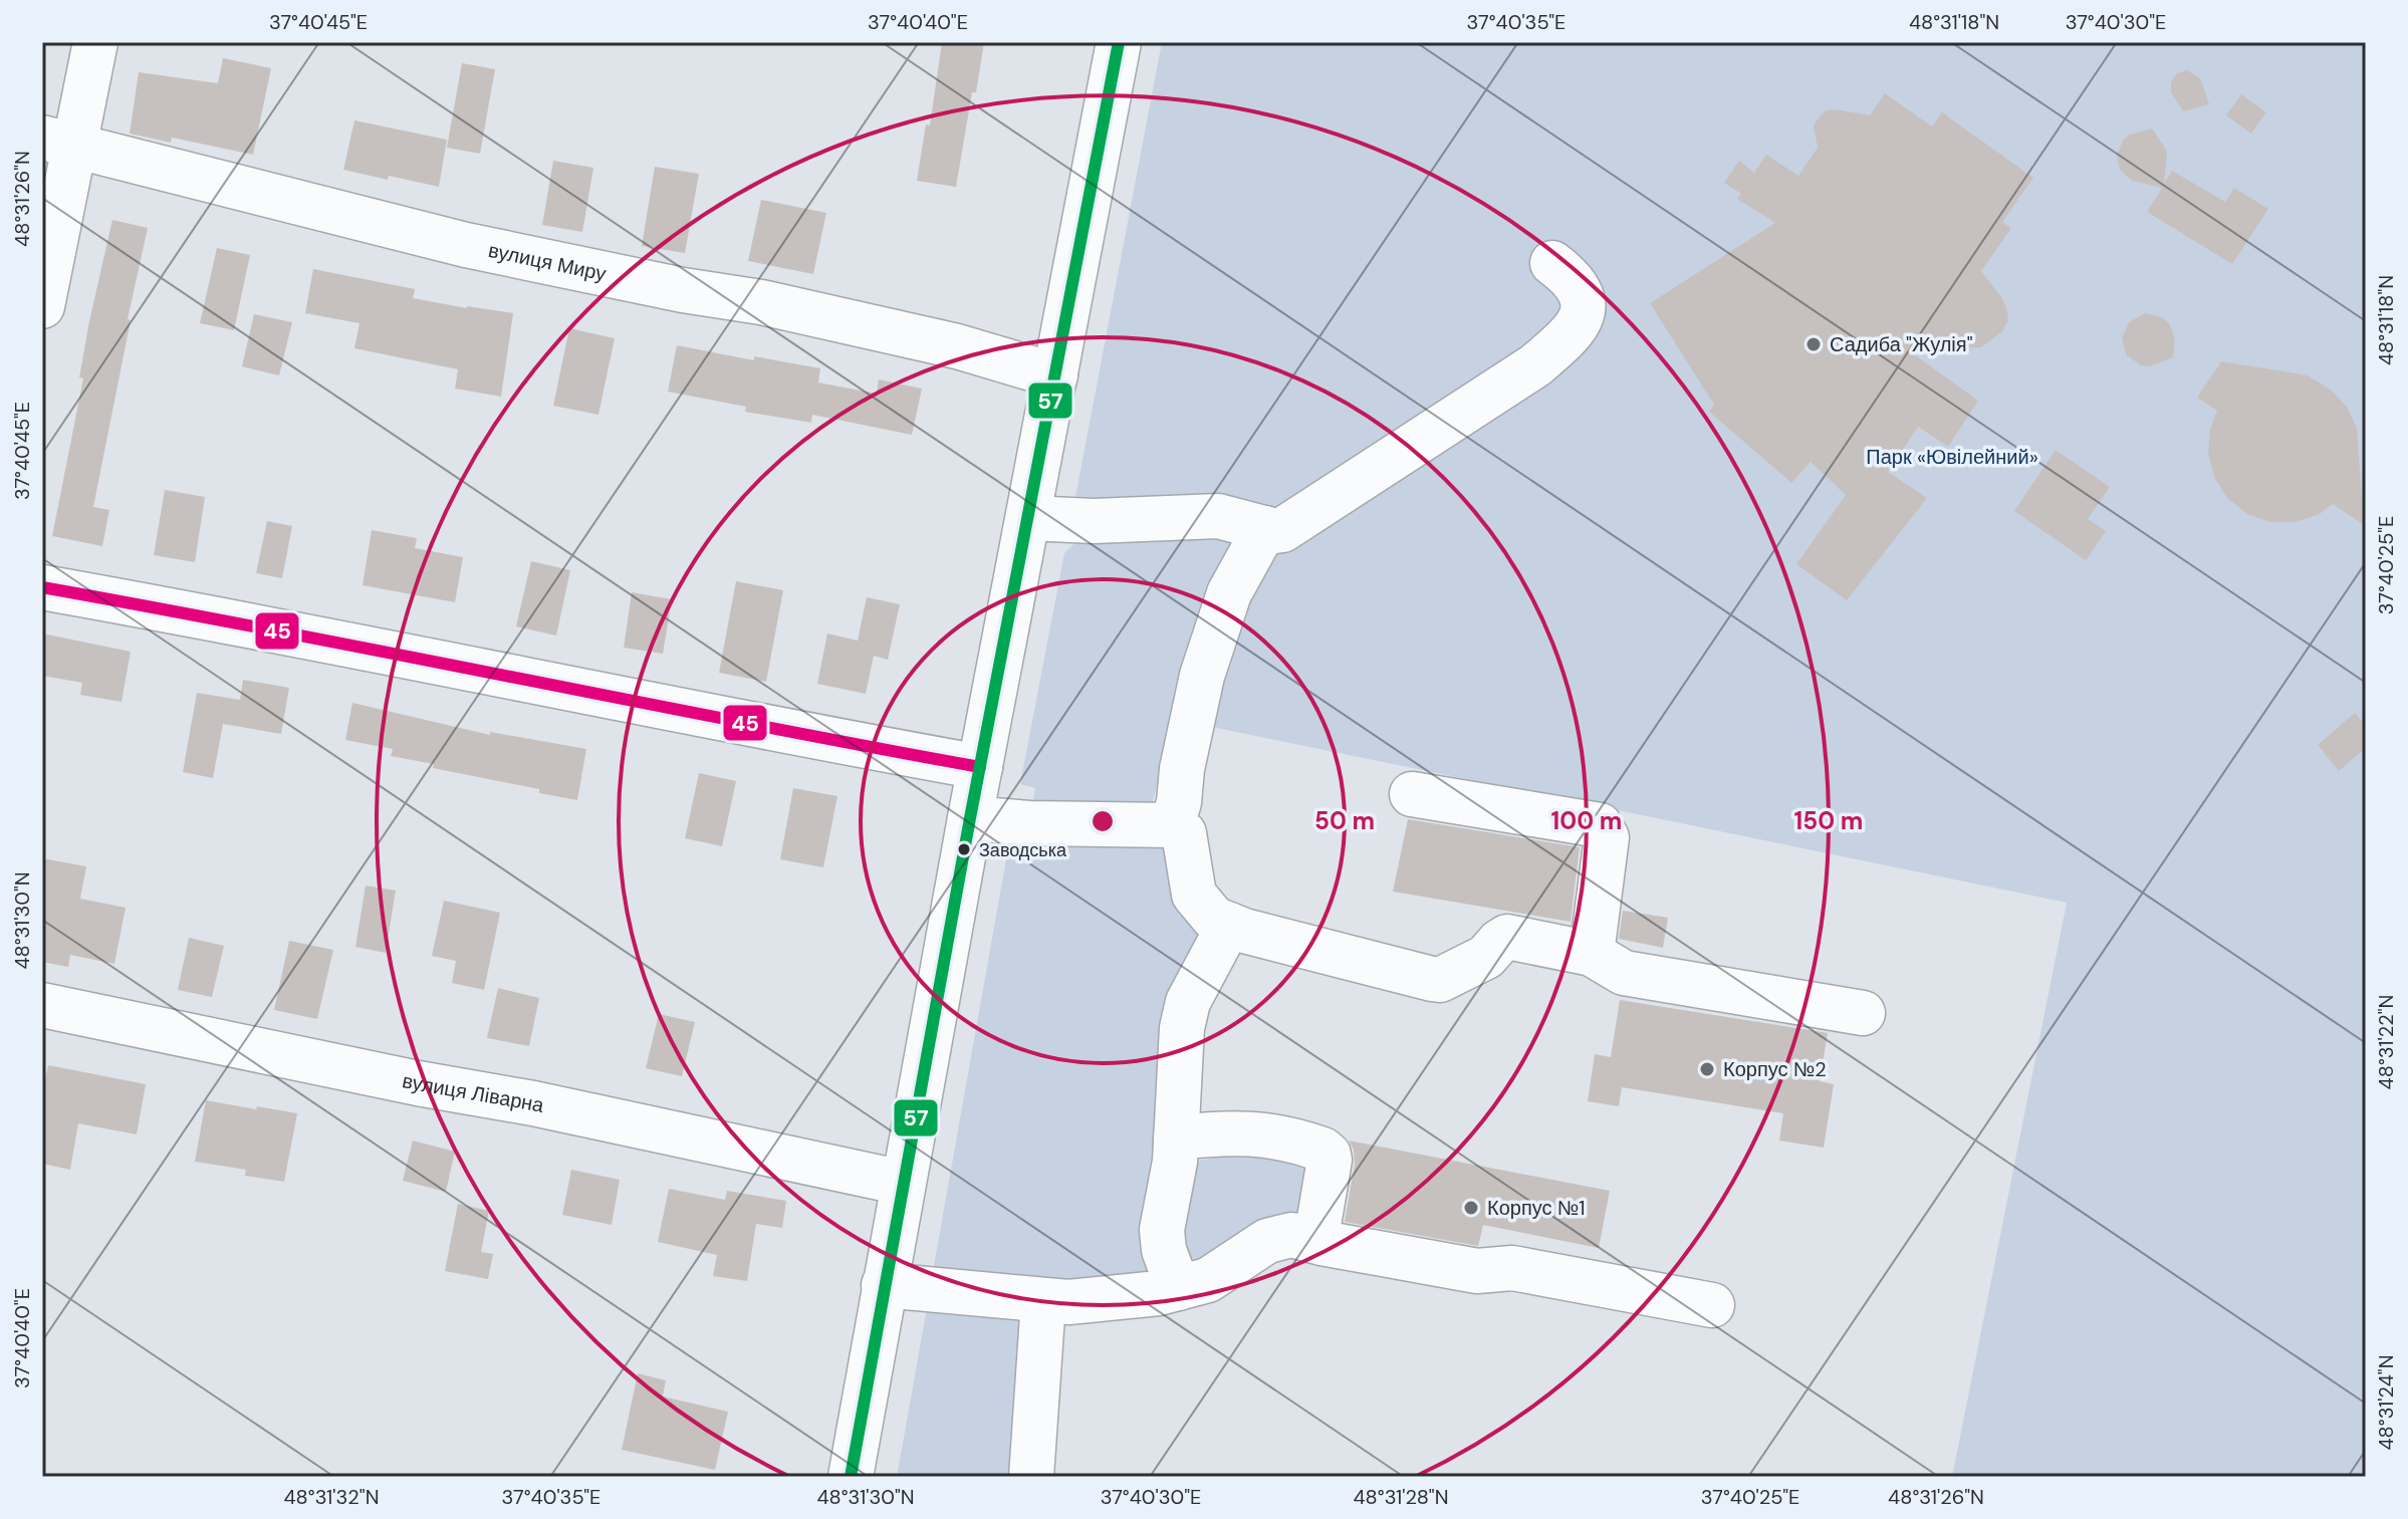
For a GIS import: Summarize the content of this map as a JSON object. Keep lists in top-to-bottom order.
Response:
{
  "streets": {
    "street": ["вулиця Миру", "вулиця Ліварна"]
  },
  "parks": ["Парк «Ювілейний»"],
  "places": [
    "Садиба \"Жулія\"",
    "Заводська",
    "Корпус №2",
    "Корпус №1"
  ],
  "lines": ["transit line 57", "transit line 45"],
  "coordinates": [
    "37°40'45\"E",
    "37°40'40\"E",
    "37°40'35\"E",
    "48°31'18\"N",
    "37°40'30\"E",
    "48°31'26\"N",
    "37°40'25\"E",
    "48°31'30\"N",
    "48°31'22\"N",
    "48°31'24\"N",
    "48°31'32\"N",
    "48°31'28\"N"
  ],
  "rings": ["50 m", "100 m", "150 m"]
}
